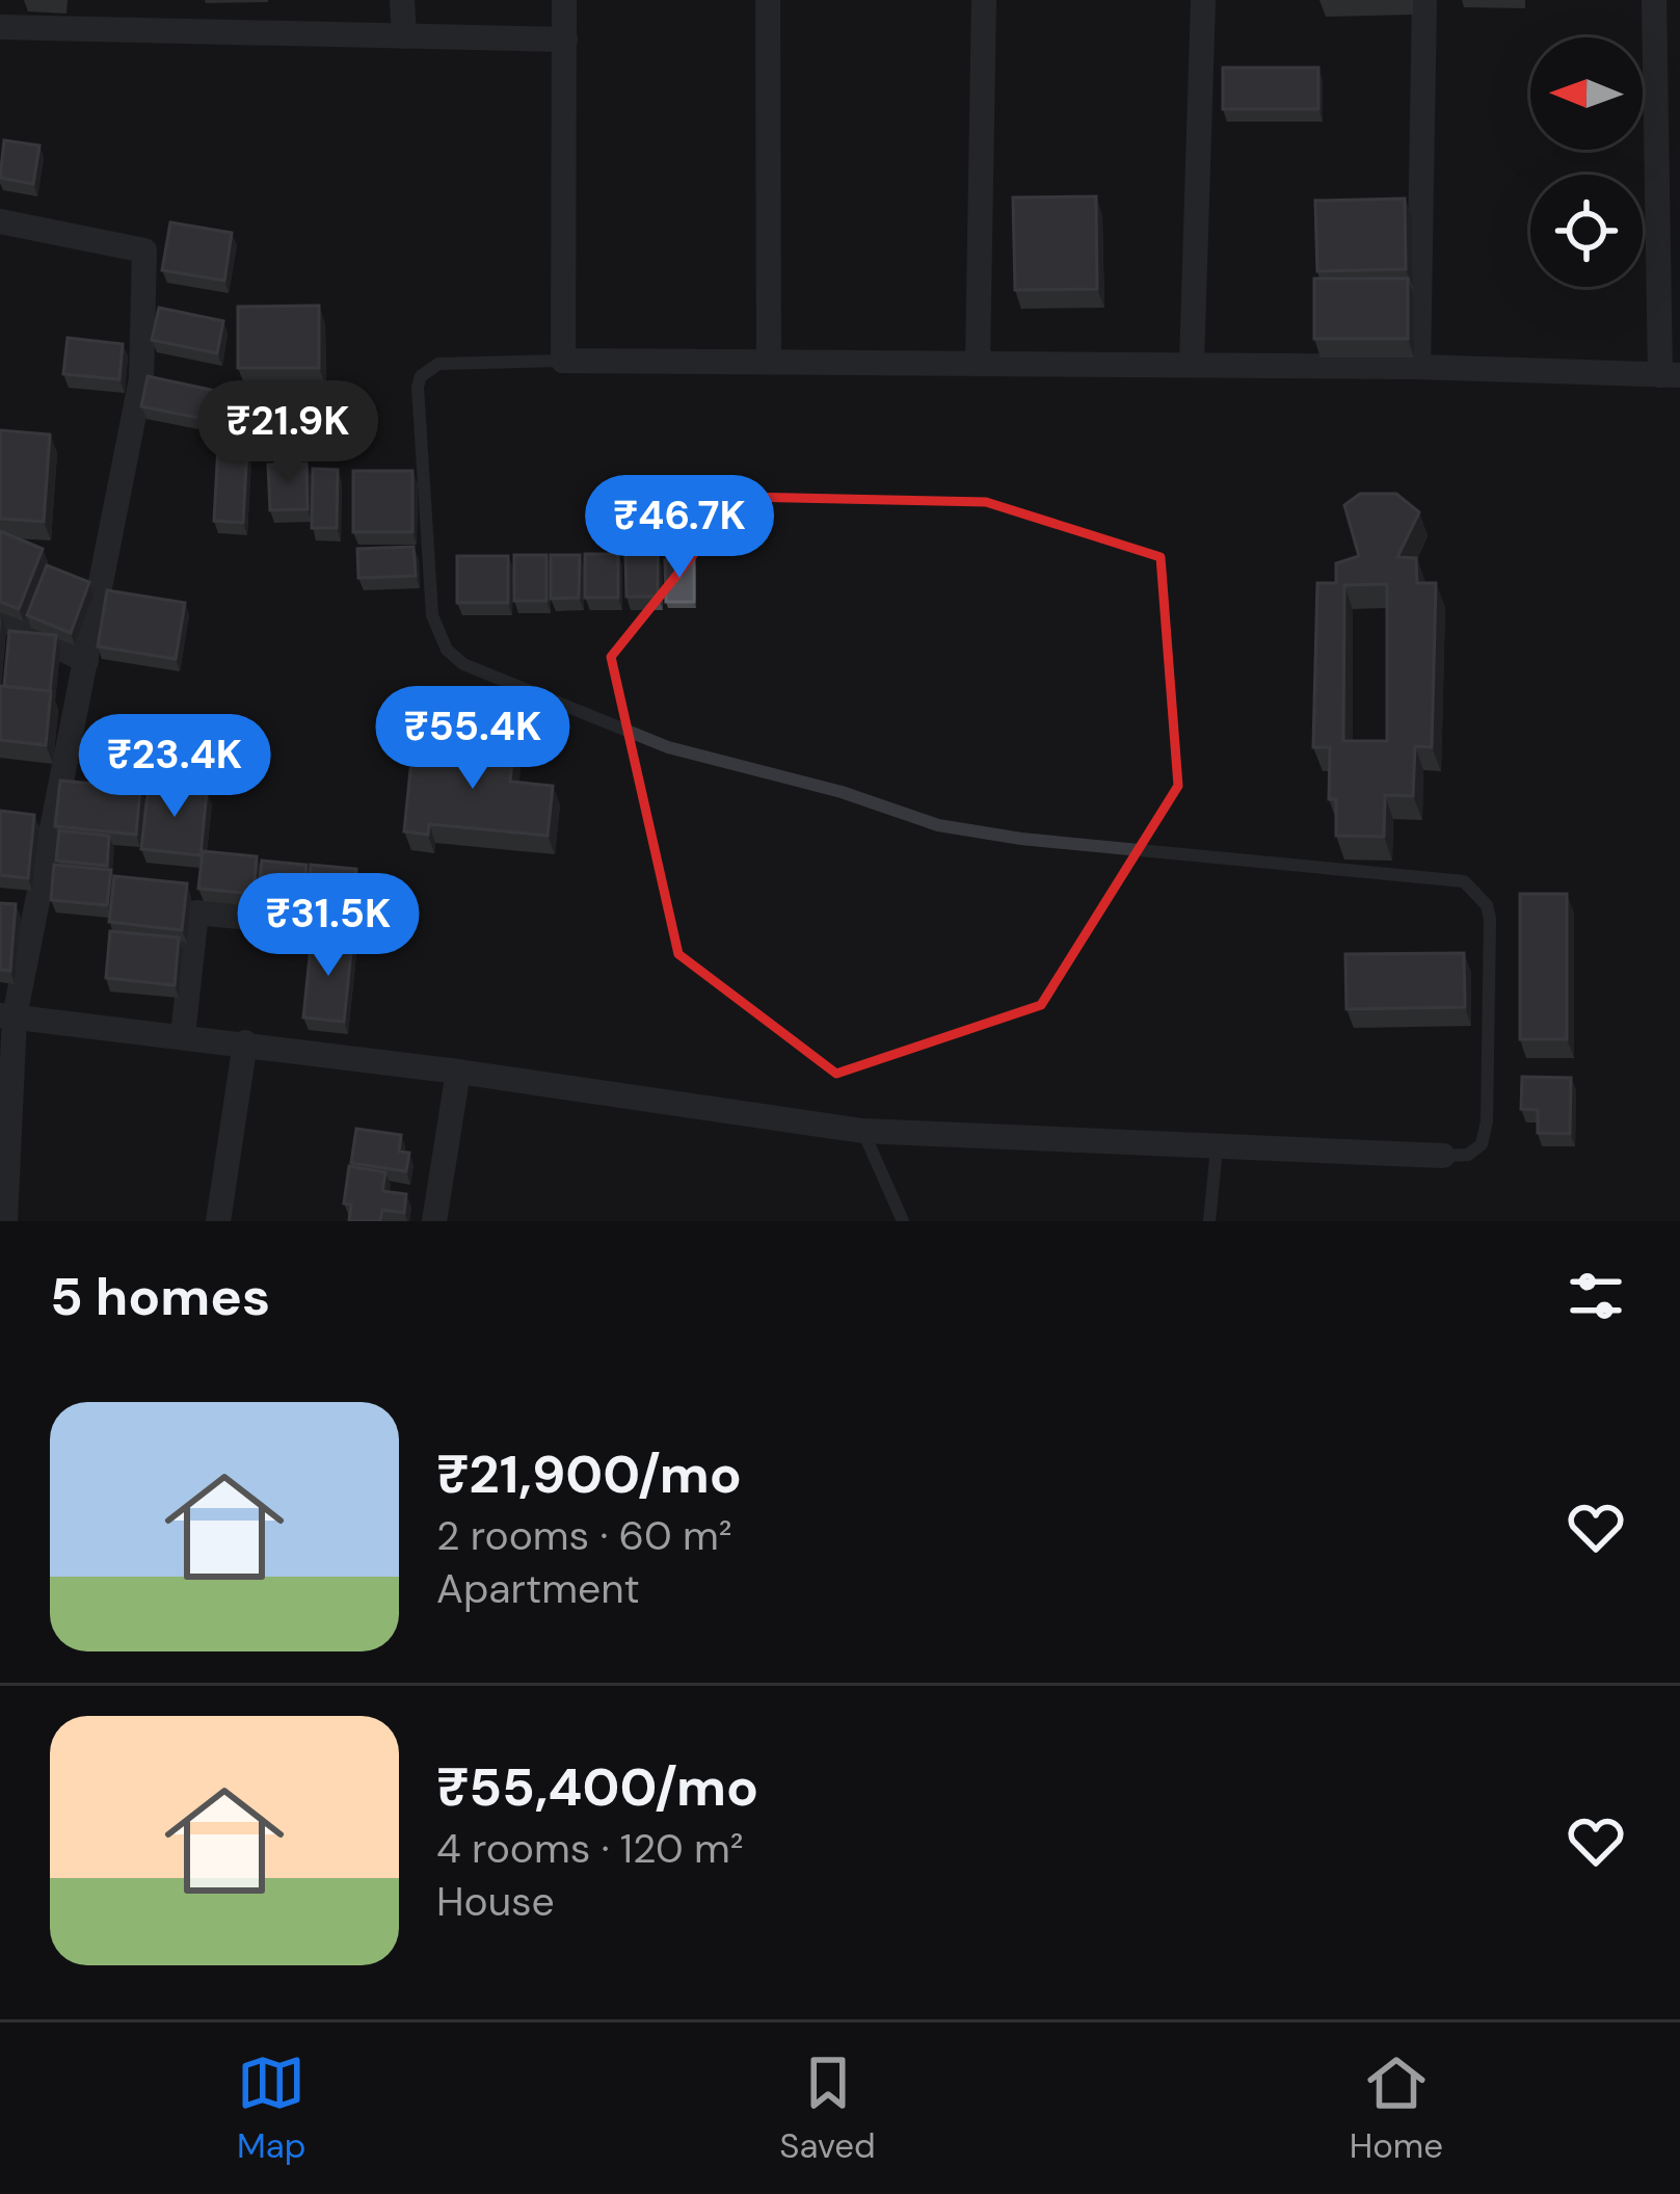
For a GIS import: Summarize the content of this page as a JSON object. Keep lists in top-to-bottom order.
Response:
{
  "north": "left",
  "page": {
    "price": [
      "₹21.9K",
      "₹46.7K",
      "₹55.4K",
      "₹23.4K",
      "₹31.5K"
    ],
    "heading": "5 homes",
    "list": [
      {
        "name": "₹21,900/mo",
        "note": "2 rooms · 60 m² · Apartment"
      },
      {
        "name": "₹55,400/mo",
        "note": "4 rooms · 120 m² · House"
      }
    ],
    "tabs": ["Map", "Saved", "Home"]
  }
}
